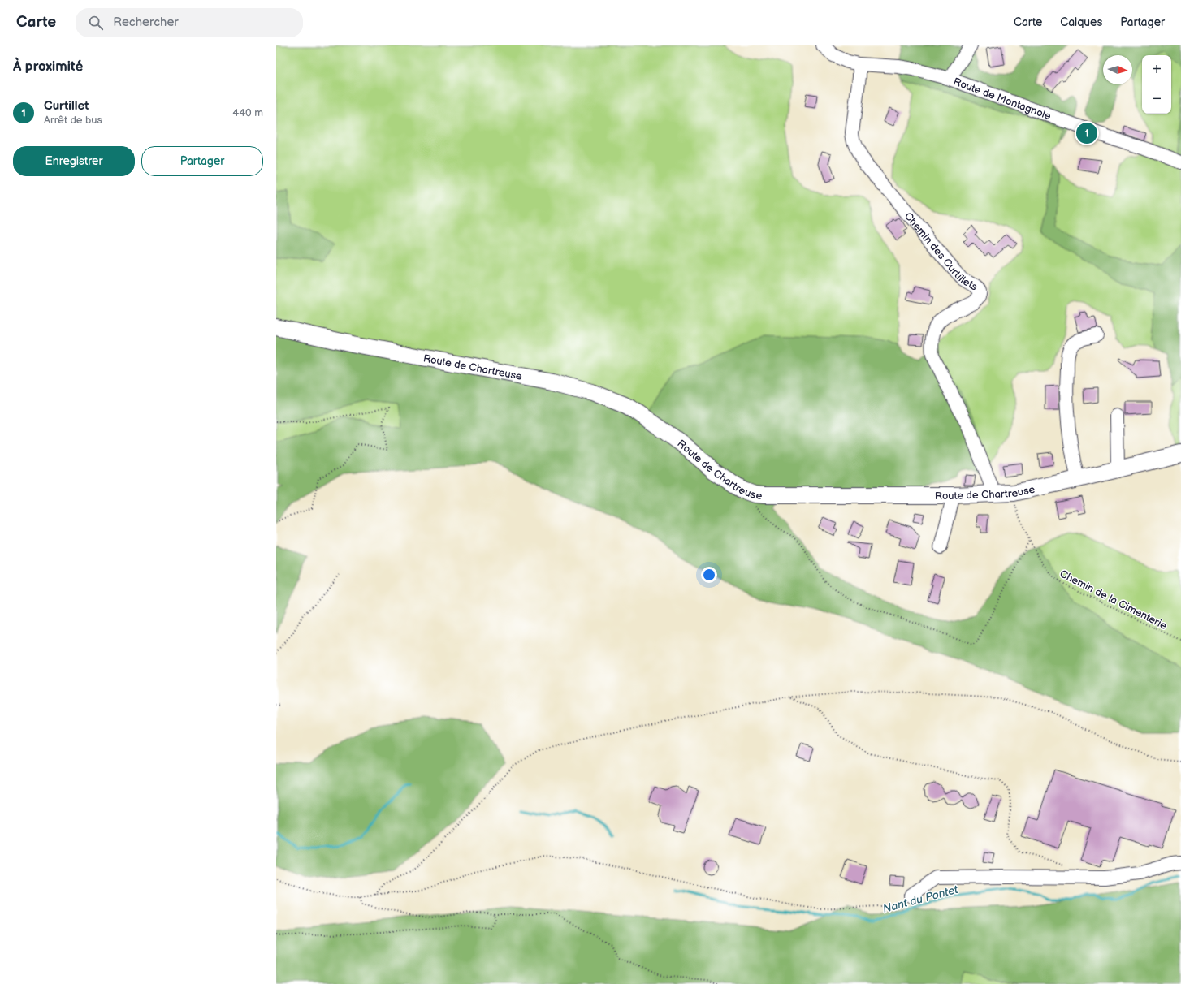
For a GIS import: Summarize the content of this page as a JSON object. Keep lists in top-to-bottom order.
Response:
{
  "streets": {
    "main road": ["Route de Chartreuse"],
    "street": ["Route de Montagnole", "Chemin des Curtillets"],
    "path": ["Chemin de la Cimenterie"]
  },
  "crossings": [
    ["Route de Montagnole", "Chemin des Curtillets"],
    ["Chemin des Curtillets", "Route de Chartreuse"],
    ["Route de Chartreuse", "Chemin de la Cimenterie"]
  ],
  "water": ["Nant du Pontet"],
  "north": "right",
  "page": {
    "header": "Carte",
    "search": "Rechercher",
    "nav": ["Carte", "Calques", "Partager"],
    "heading": "À proximité",
    "map_buttons": ["+", "−"],
    "list": [
      {
        "mark": "1",
        "name": "Curtillet",
        "note": "Arrêt de bus",
        "value": "440 m"
      }
    ],
    "pins": "1",
    "buttons": ["Enregistrer", "Partager"]
  }
}
